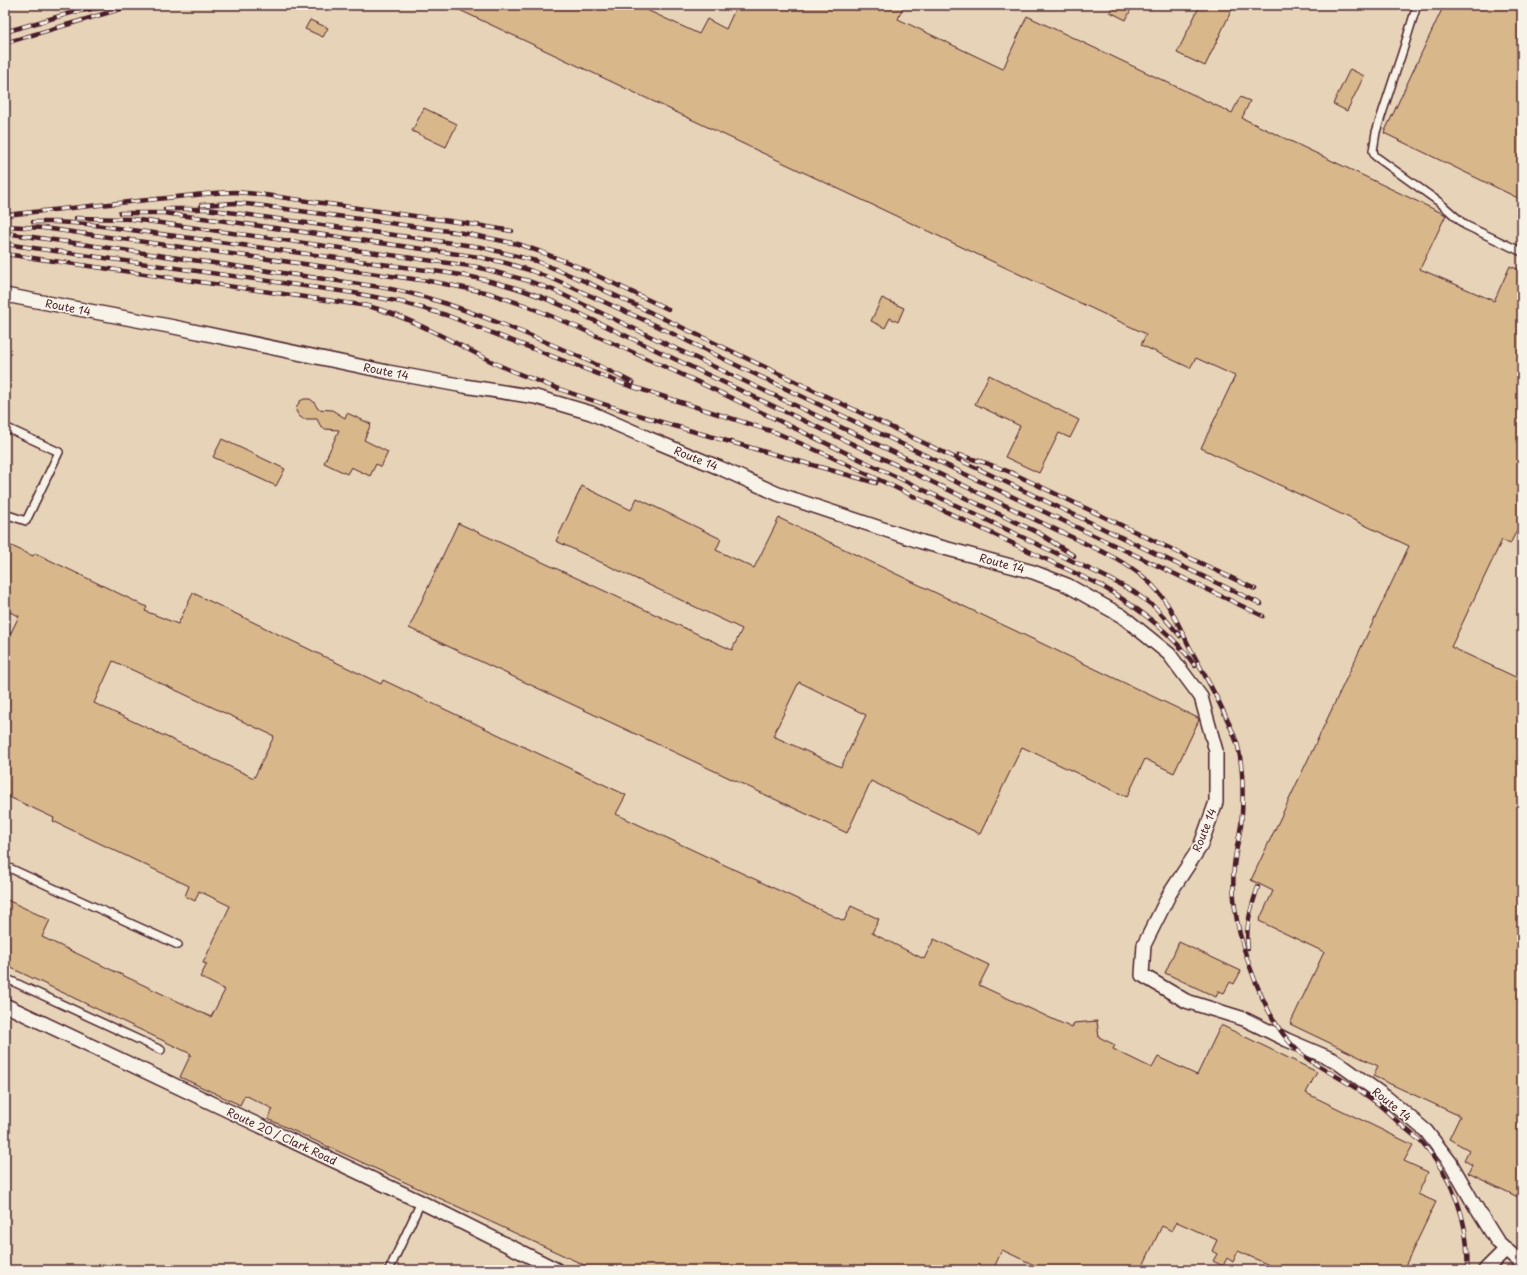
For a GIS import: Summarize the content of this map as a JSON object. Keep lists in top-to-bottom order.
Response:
{
  "streets": {
    "street": ["Route 14", "Route 20 / Clark Road"]
  }
}
